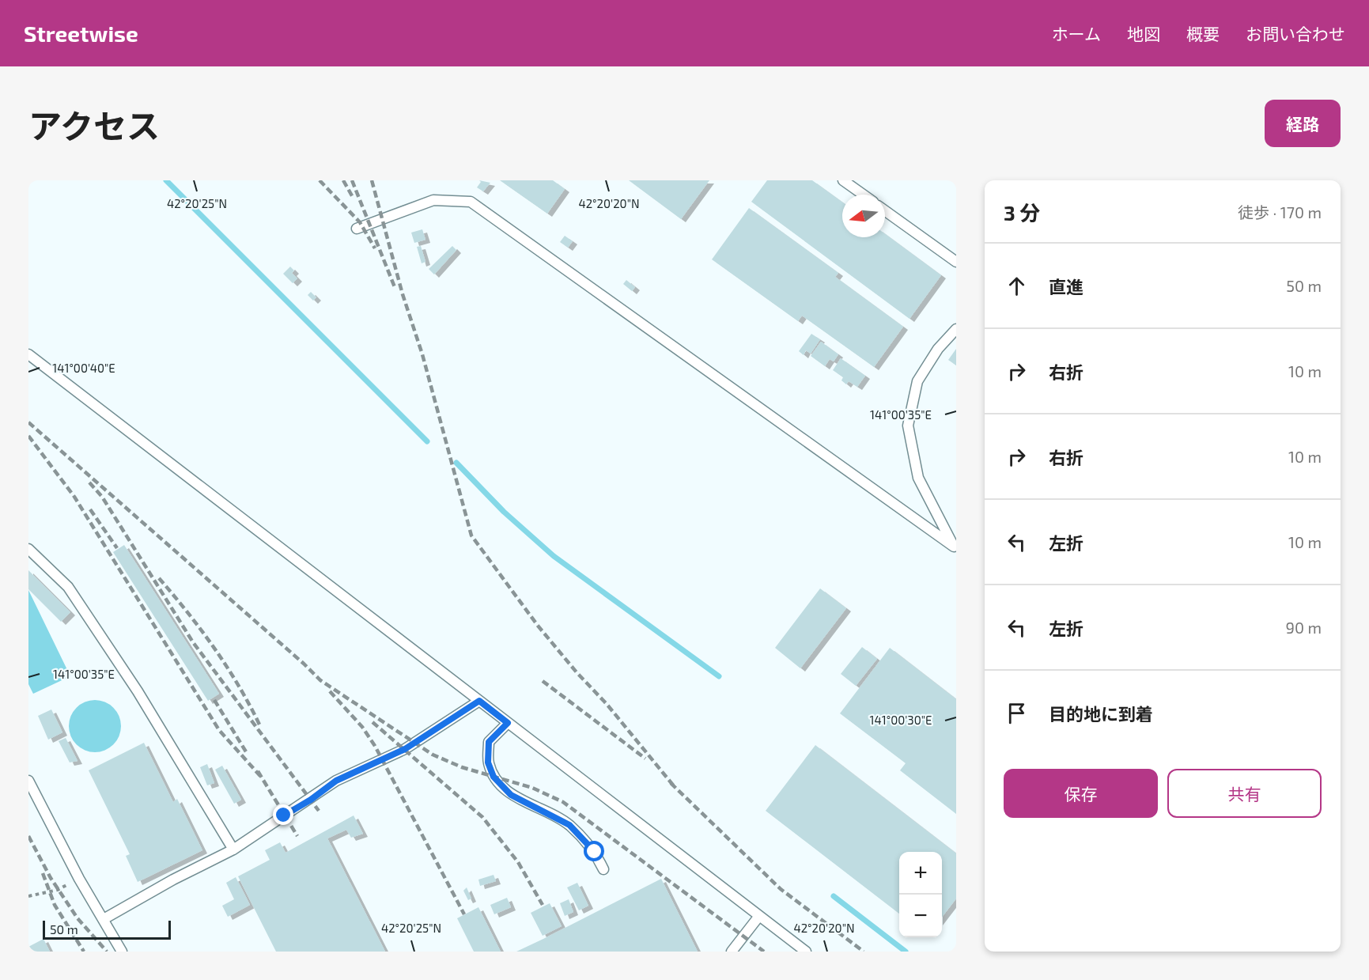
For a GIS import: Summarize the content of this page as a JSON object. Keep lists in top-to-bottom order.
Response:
{
  "scale_bar": "50 m",
  "north": "left",
  "page": {
    "header": "Streetwise",
    "nav": [
      "ホーム",
      "地図",
      "概要",
      "お問い合わせ"
    ],
    "title": "アクセス",
    "buttons": [
      "経路",
      ["保存", "共有"]
    ],
    "heading": ["3 分", "徒歩 · 170 m"],
    "list": [
      ["直進", "50 m"],
      ["右折", "10 m"],
      ["右折", "10 m"],
      ["左折", "10 m"],
      ["左折", "90 m"],
      "目的地に到着"
    ],
    "map_buttons": ["+", "−"],
    "scale": "50 m"
  },
  "coordinates": [
    "42°20'25\"N",
    "42°20'20\"N",
    "141°00'40\"E",
    "141°00'35\"E",
    "141°00'30\"E"
  ]
}
